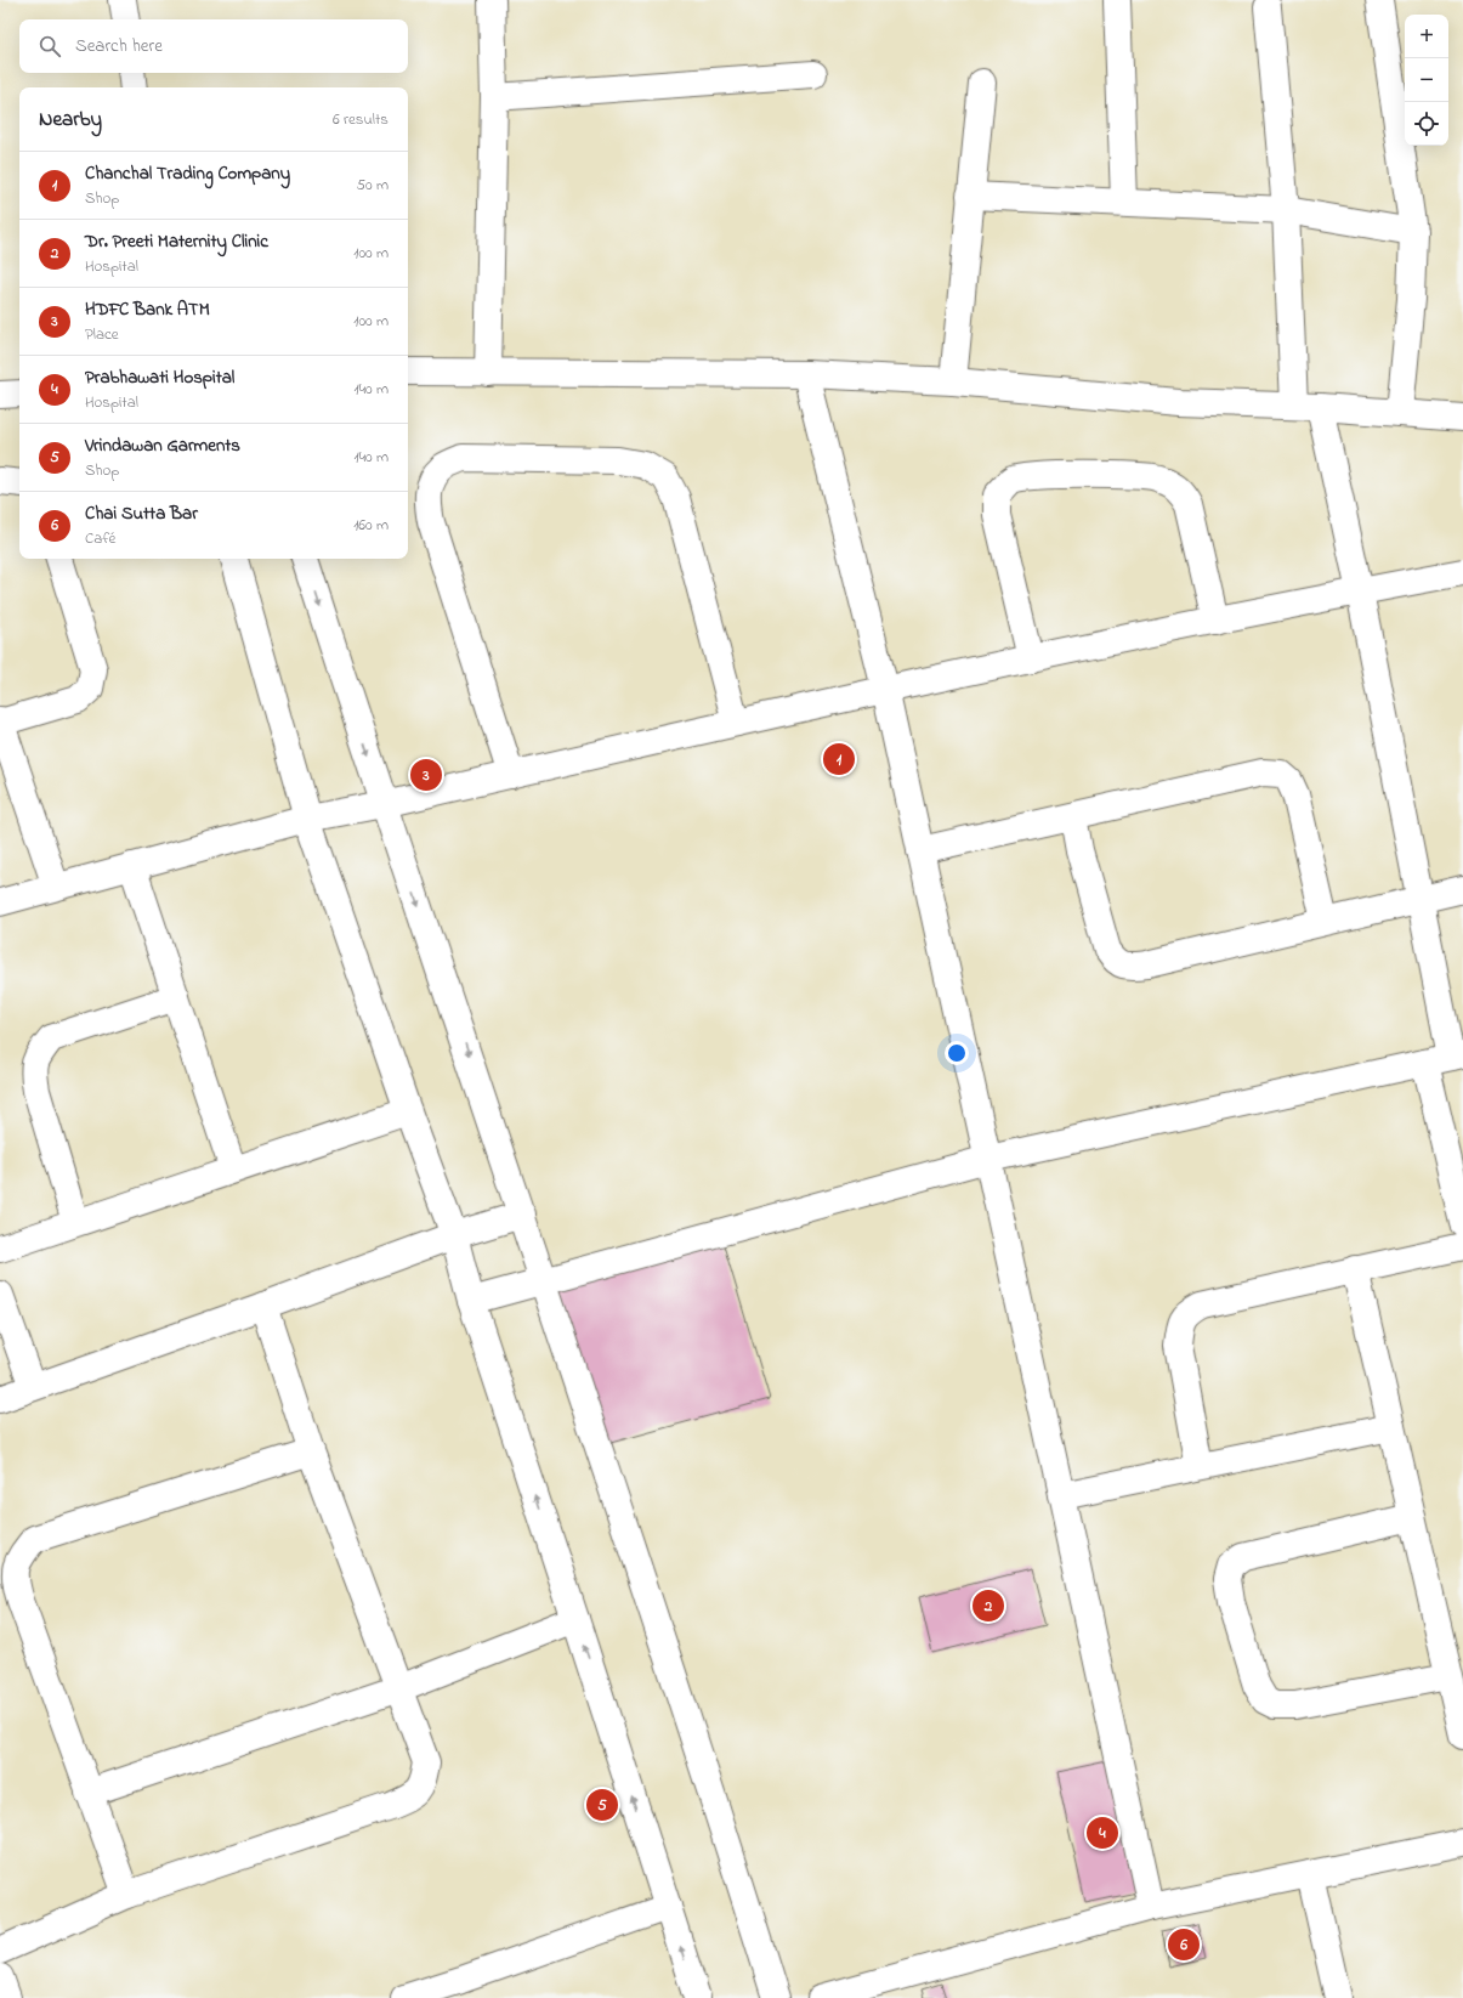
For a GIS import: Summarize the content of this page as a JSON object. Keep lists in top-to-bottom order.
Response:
{
  "page": {
    "map_buttons": ["+", "−"],
    "search": "Search here",
    "heading": ["Nearby", "6 results"],
    "list": [
      {
        "mark": "1",
        "name": "Chanchal Trading Company",
        "note": "Shop",
        "value": "50 m"
      },
      {
        "mark": "2",
        "name": "Dr. Preeti Maternity Clinic",
        "note": "Hospital",
        "value": "100 m"
      },
      {
        "mark": "3",
        "name": "HDFC Bank ATM",
        "note": "Place",
        "value": "100 m"
      },
      {
        "mark": "4",
        "name": "Prabhawati Hospital",
        "note": "Hospital",
        "value": "140 m"
      },
      {
        "mark": "5",
        "name": "Vrindawan Garments",
        "note": "Shop",
        "value": "140 m"
      },
      {
        "mark": "6",
        "name": "Chai Sutta Bar",
        "note": "Café",
        "value": "160 m"
      }
    ],
    "pins": [
      "1",
      "3",
      "2",
      "5",
      "4",
      "6"
    ]
  }
}
